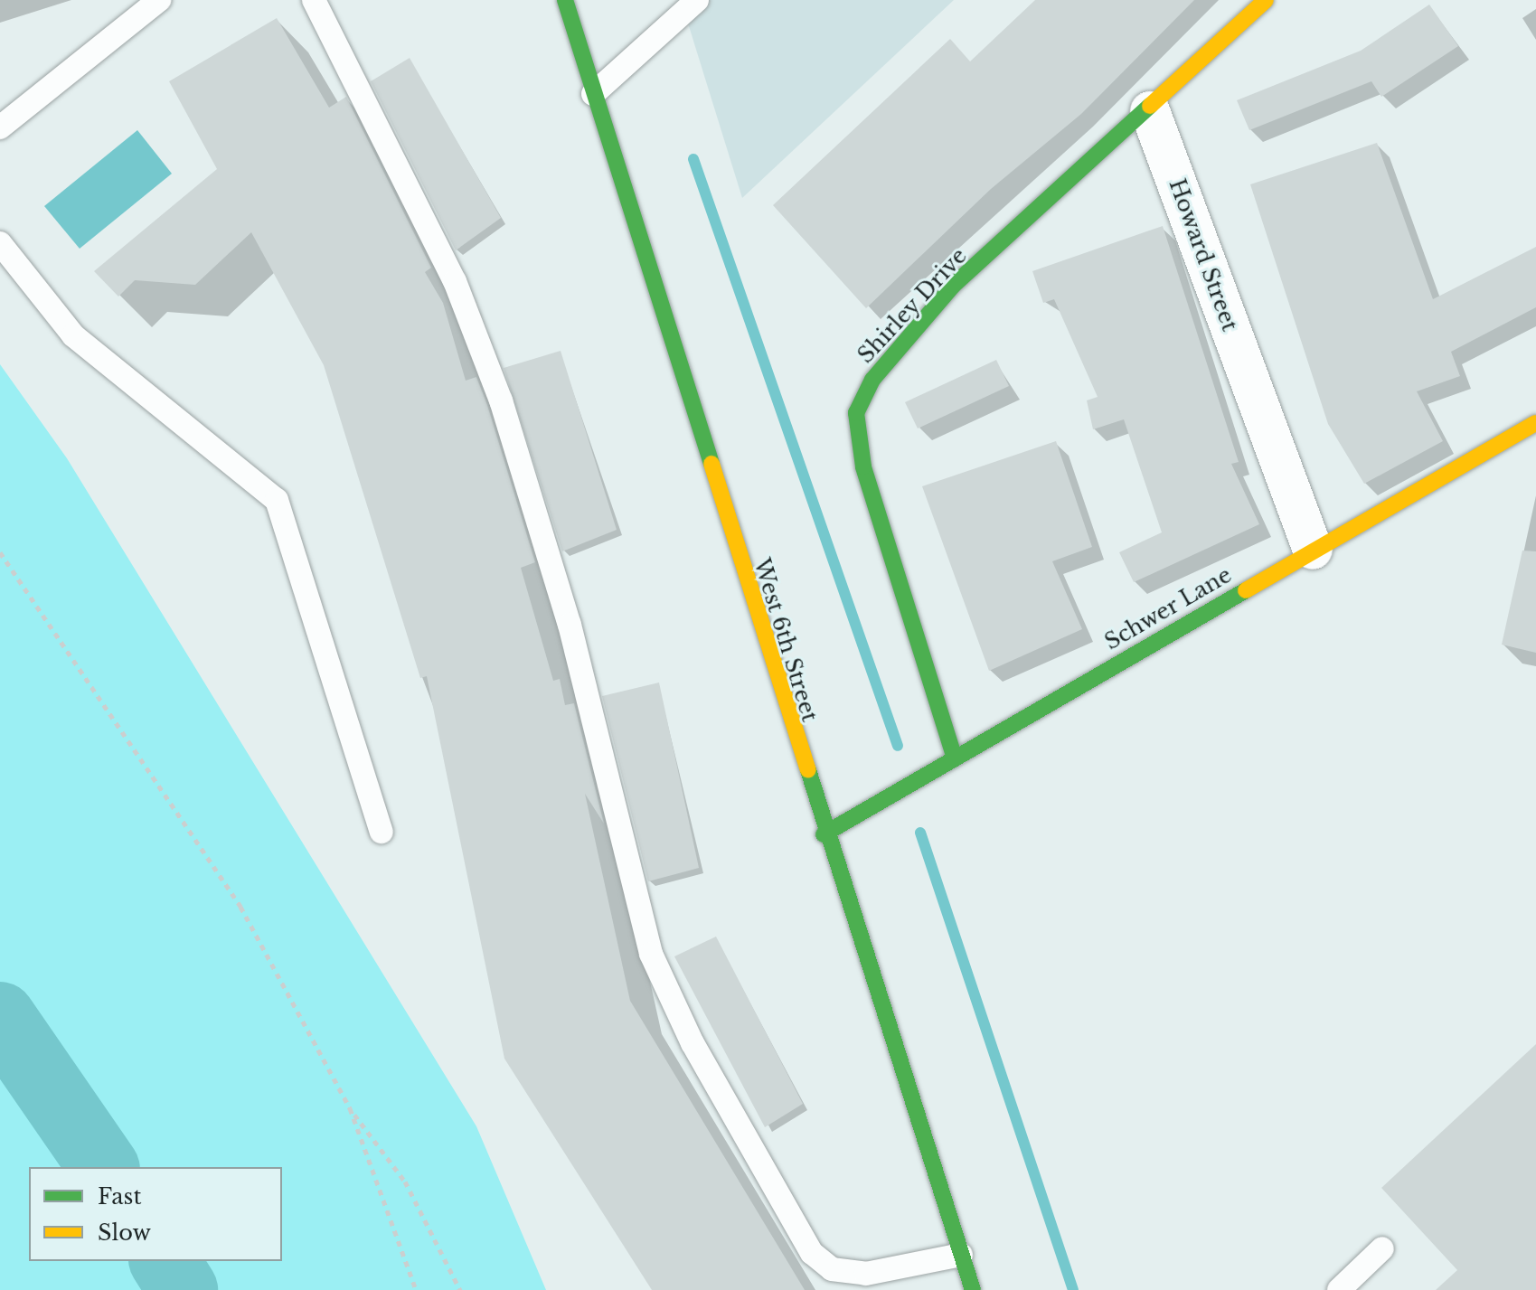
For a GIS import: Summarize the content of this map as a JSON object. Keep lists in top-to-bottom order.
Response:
{
  "streets": {
    "street": [
      "Howard Street",
      "Shirley Drive",
      "Schwer Lane",
      "West 6th Street"
    ]
  },
  "crossings": [
    ["Howard Street", "Shirley Drive"],
    ["Howard Street", "Schwer Lane"],
    ["Shirley Drive", "Schwer Lane"],
    ["Schwer Lane", "West 6th Street"]
  ],
  "legend": ["Fast", "Slow"]
}
